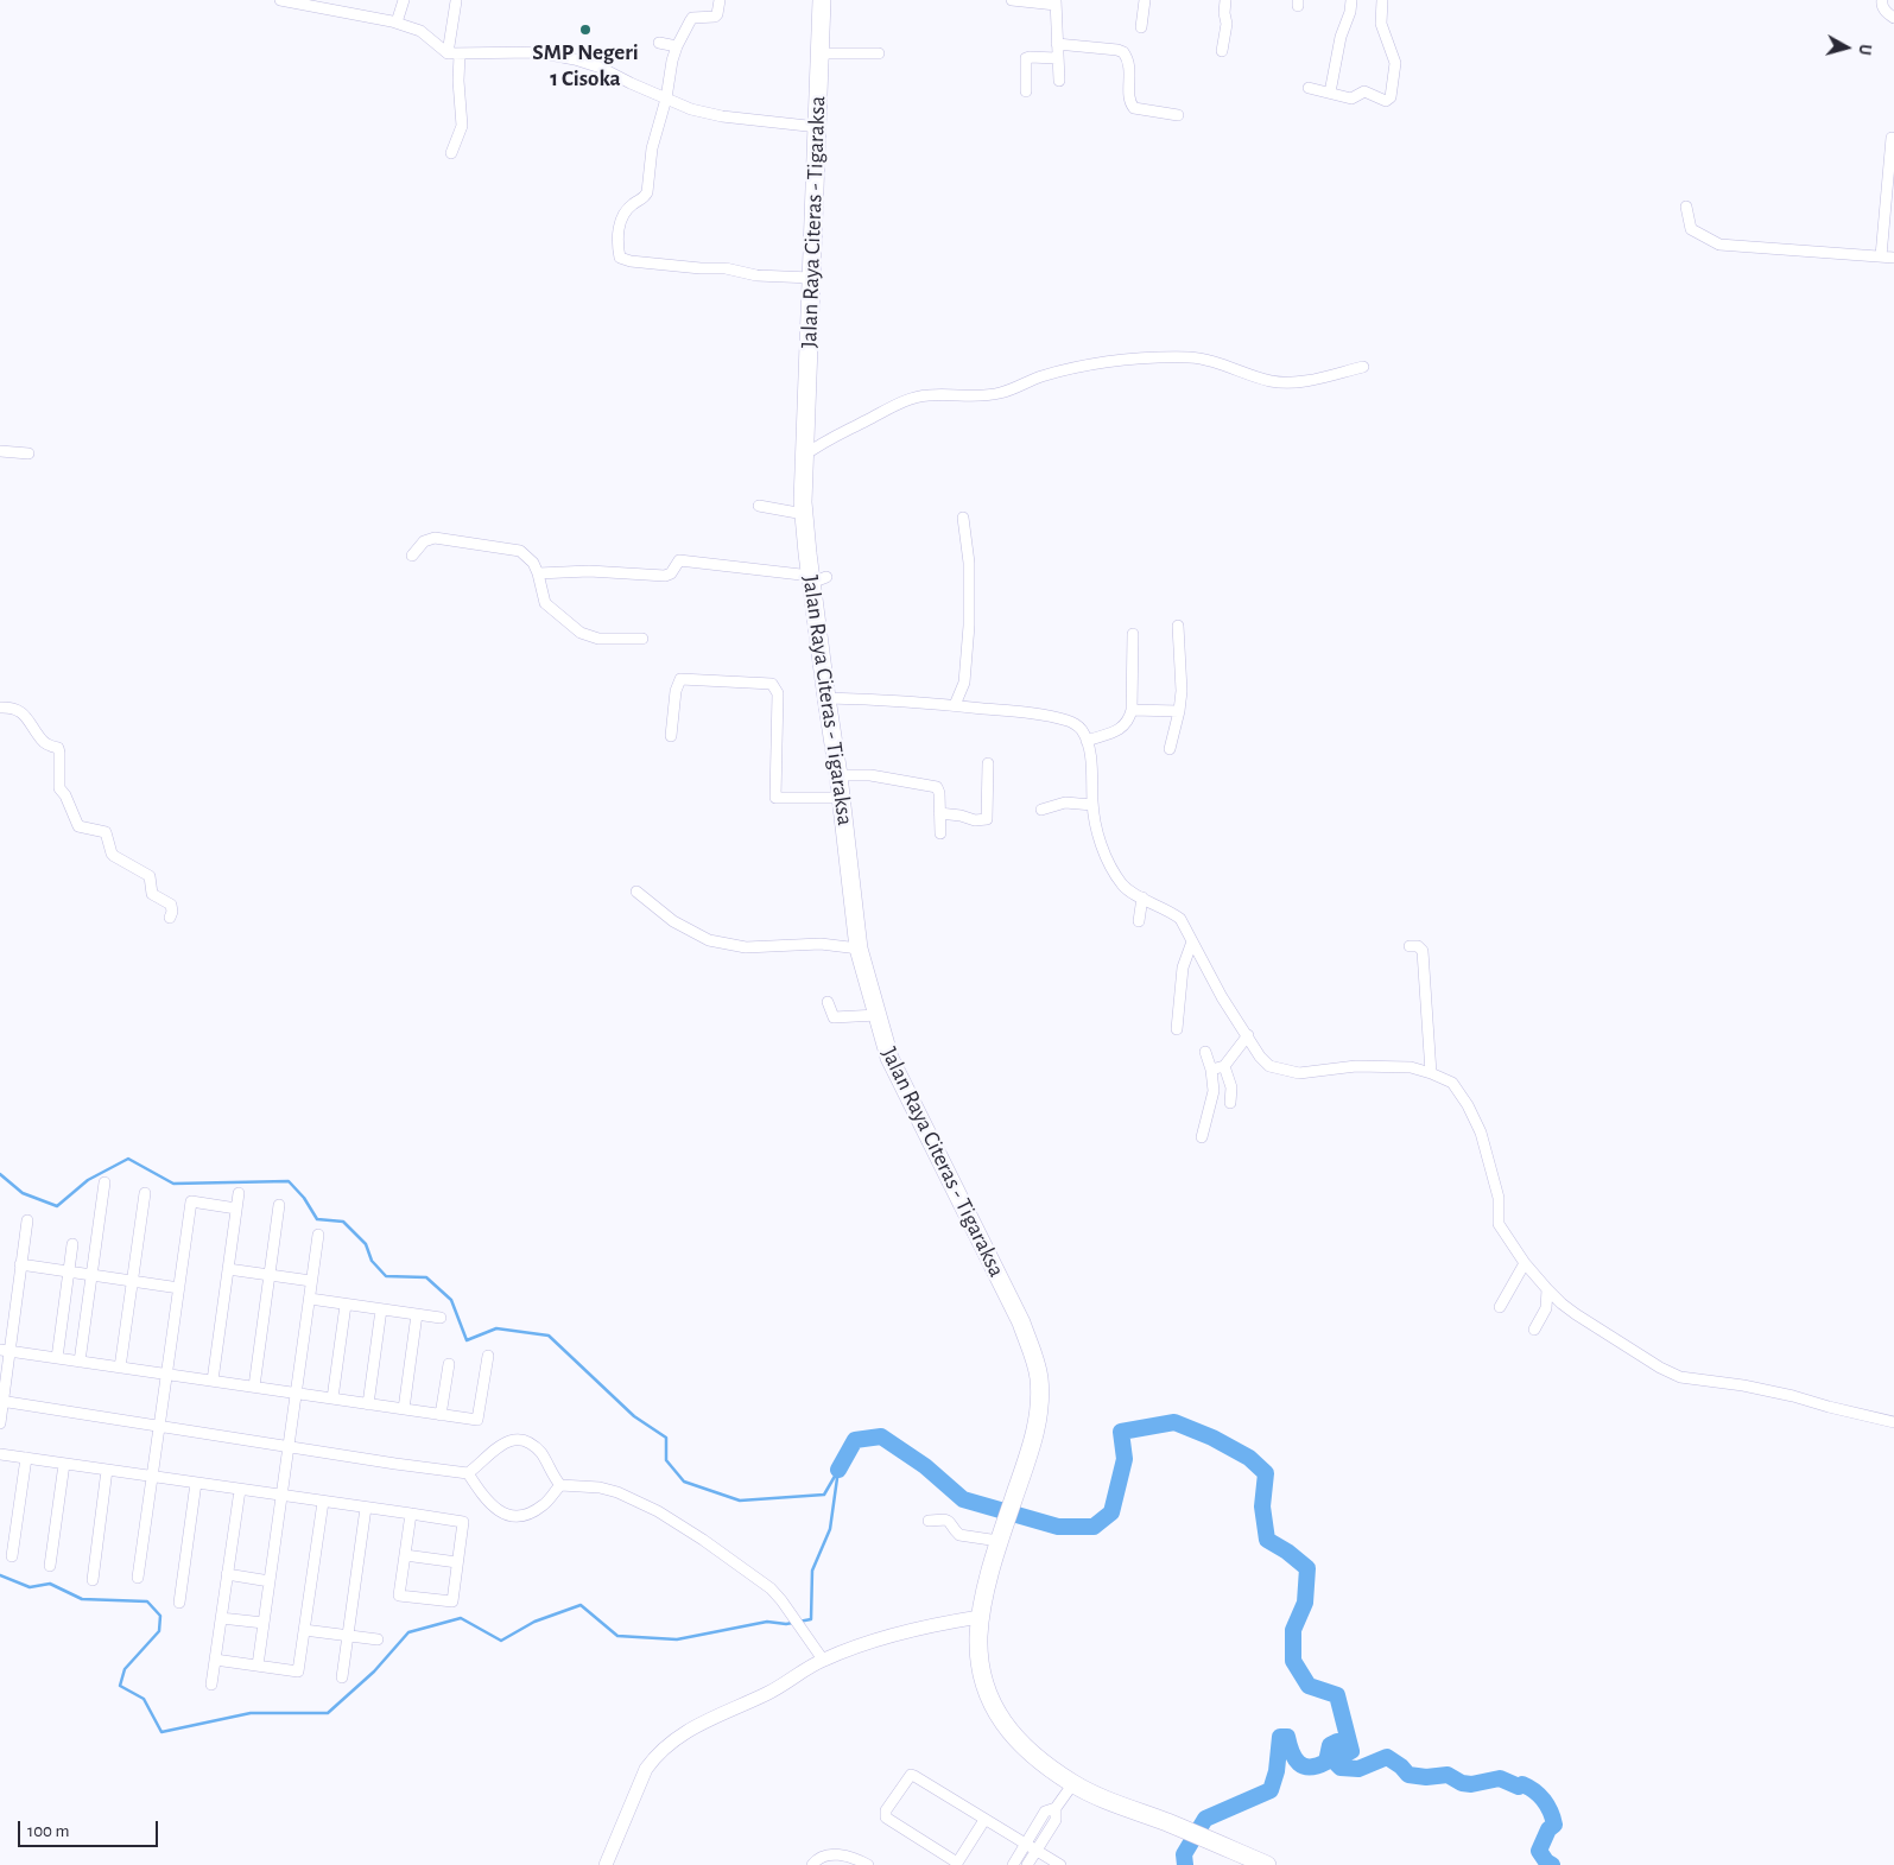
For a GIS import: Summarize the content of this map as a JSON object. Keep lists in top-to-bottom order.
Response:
{
  "streets": {
    "main road": ["Jalan Raya Citeras - Tigaraksa"]
  },
  "places": ["SMP Negeri 1 Cisoka"],
  "scale_bar": "100 m",
  "north": "right"
}
